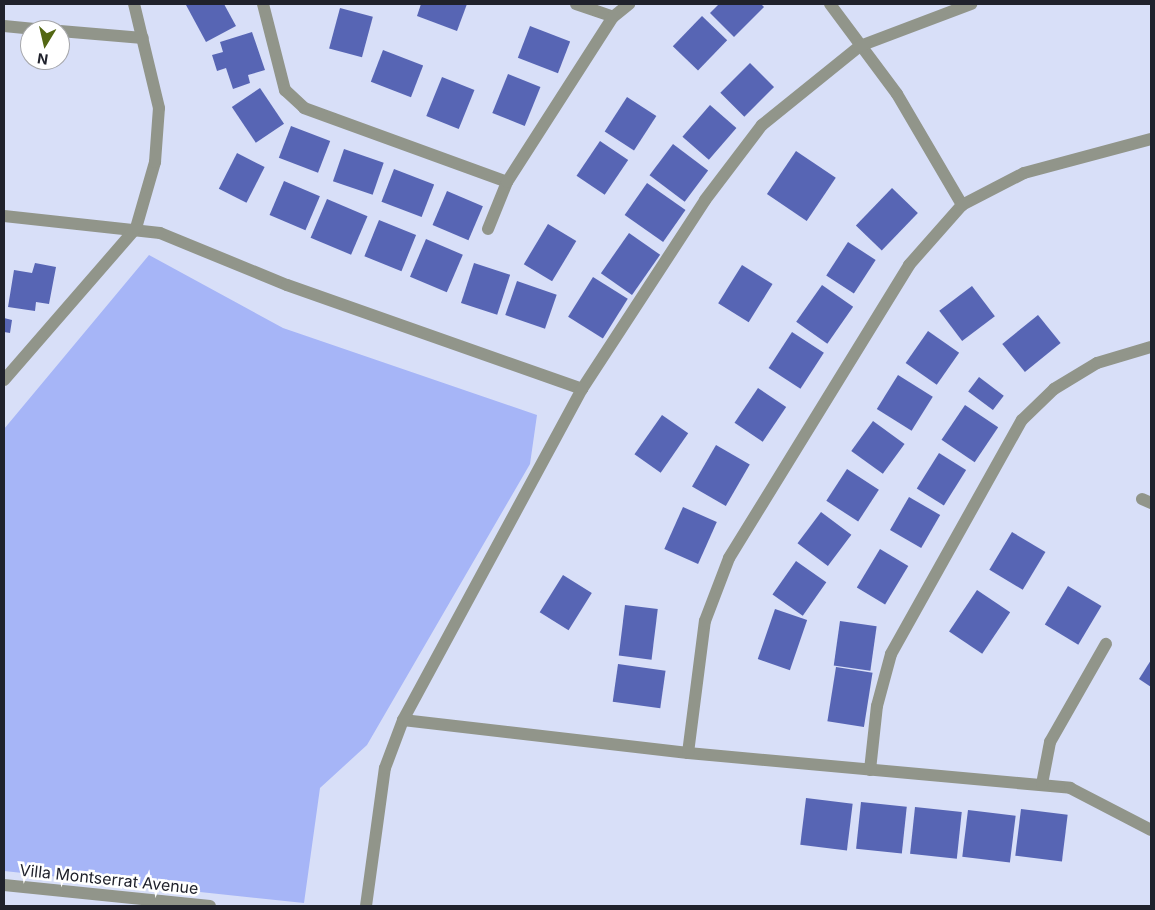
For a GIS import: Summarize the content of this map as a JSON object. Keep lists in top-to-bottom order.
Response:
{
  "streets": {
    "street": ["Villa Montserrat Avenue"]
  },
  "north": "bottom"
}
